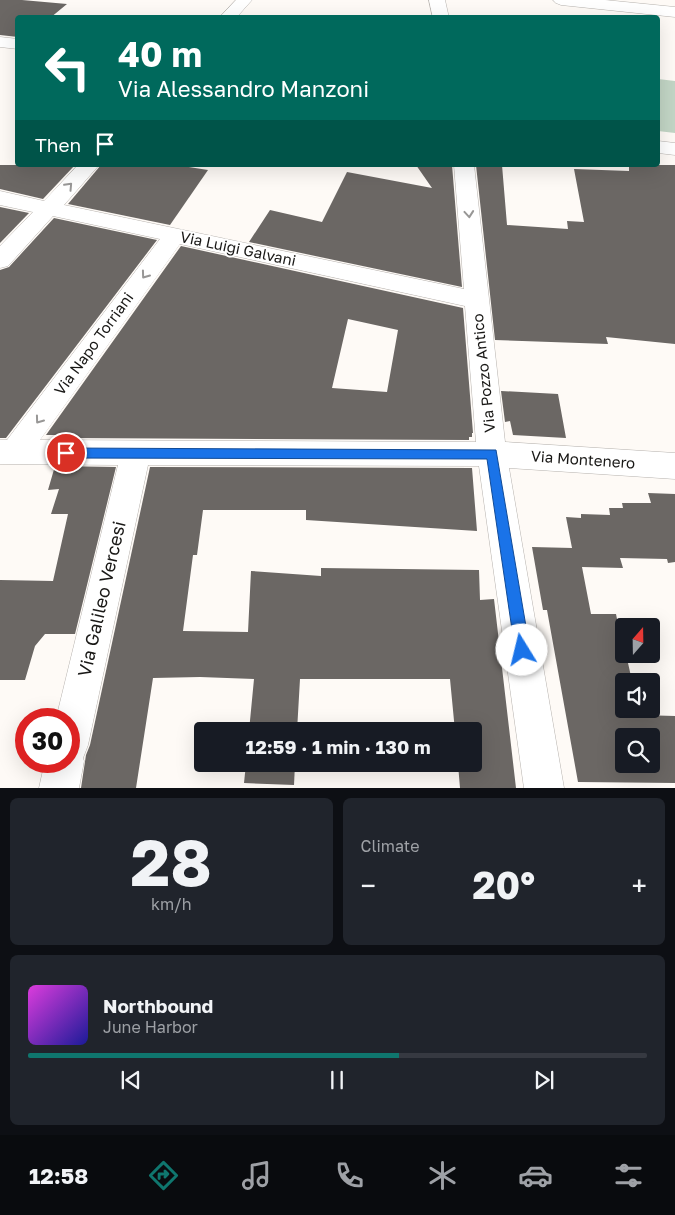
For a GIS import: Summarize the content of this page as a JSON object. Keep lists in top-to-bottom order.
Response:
{
  "streets": {
    "street": [
      "Via Luigi Galvani",
      "Via Napo Torriani",
      "Via Pozzo Antico",
      "Via Montenero",
      "Via Galileo Vercesi"
    ]
  },
  "crossings": [
    ["Via Luigi Galvani", "Via Napo Torriani"],
    ["Via Luigi Galvani", "Via Pozzo Antico"],
    ["Via Napo Torriani", "Via Montenero"],
    ["Via Pozzo Antico", "Via Montenero"],
    ["Via Montenero", "Via Galileo Vercesi"]
  ],
  "north": "top",
  "page": {
    "turn": ["40 m", "Via Alessandro Manzoni"],
    "then": "Then",
    "limit": "30",
    "trip": "12:59 · 1 min · 130 m",
    "tile": [
      ["28", "km/h"],
      "Climate"
    ],
    "heat": ["−", "20°", "+"],
    "song": ["Northbound", "June Harbor"],
    "tabs": "12:58"
  }
}
